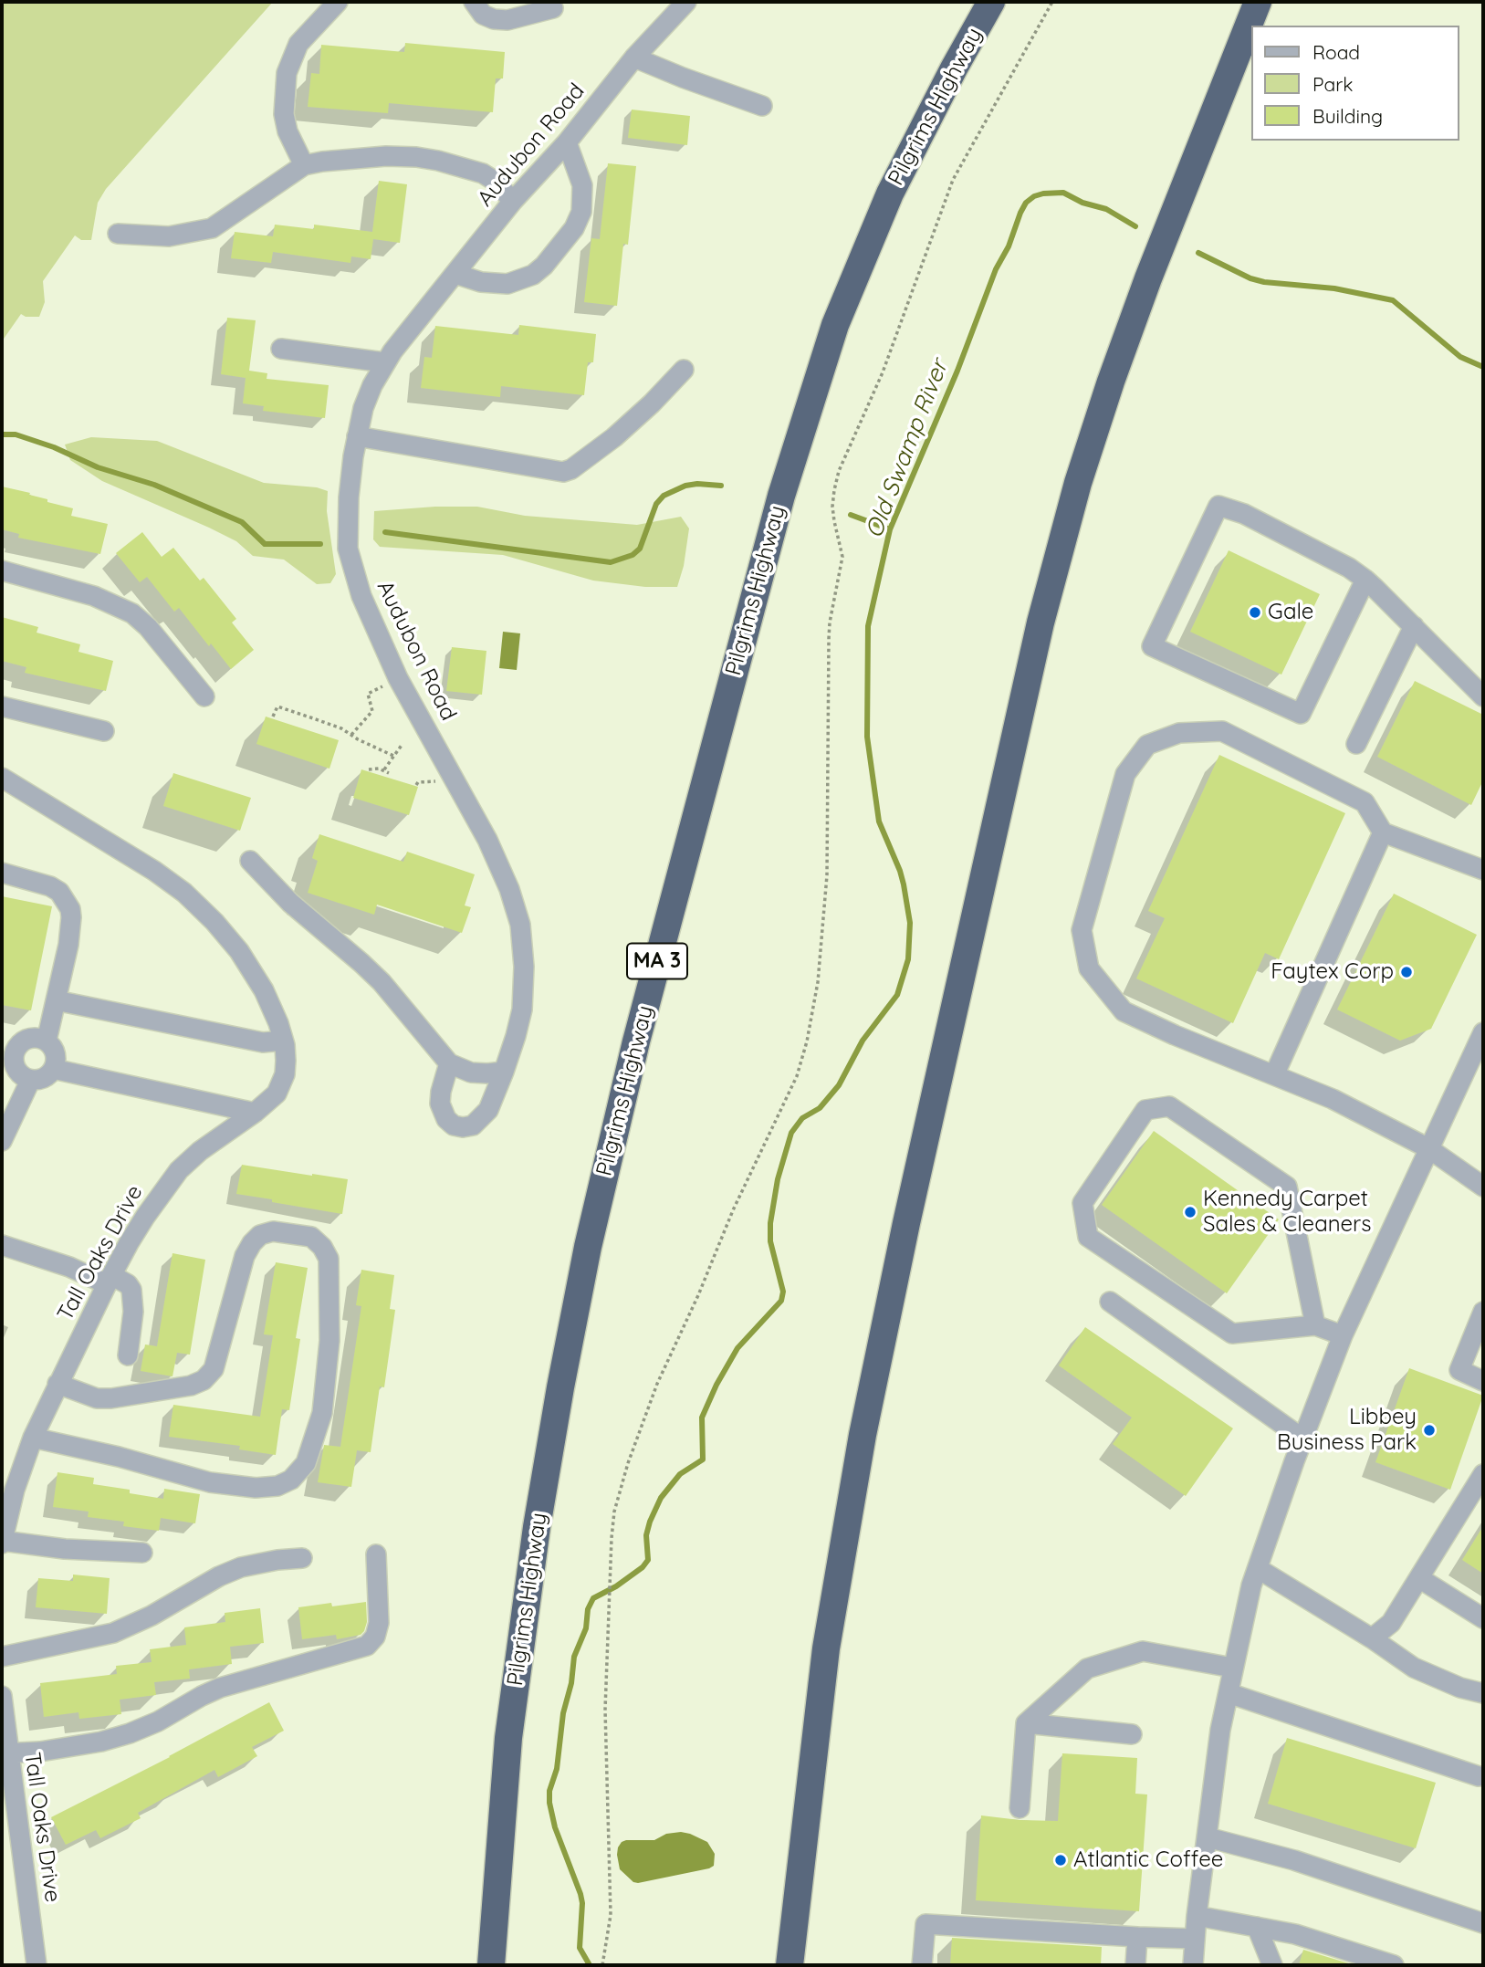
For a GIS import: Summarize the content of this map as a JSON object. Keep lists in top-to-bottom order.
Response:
{
  "streets": {
    "highway": ["Pilgrims Highway", "MA 3"],
    "street": ["Audubon Road", "Tall Oaks Drive"]
  },
  "water": ["Old Swamp River"],
  "places": [
    "Gale",
    "Faytex Corp",
    "Kennedy Carpet Sales & Cleaners",
    "Libbey Business Park",
    "Atlantic Coffee"
  ],
  "legend": ["Road", "Park", "Building"]
}
